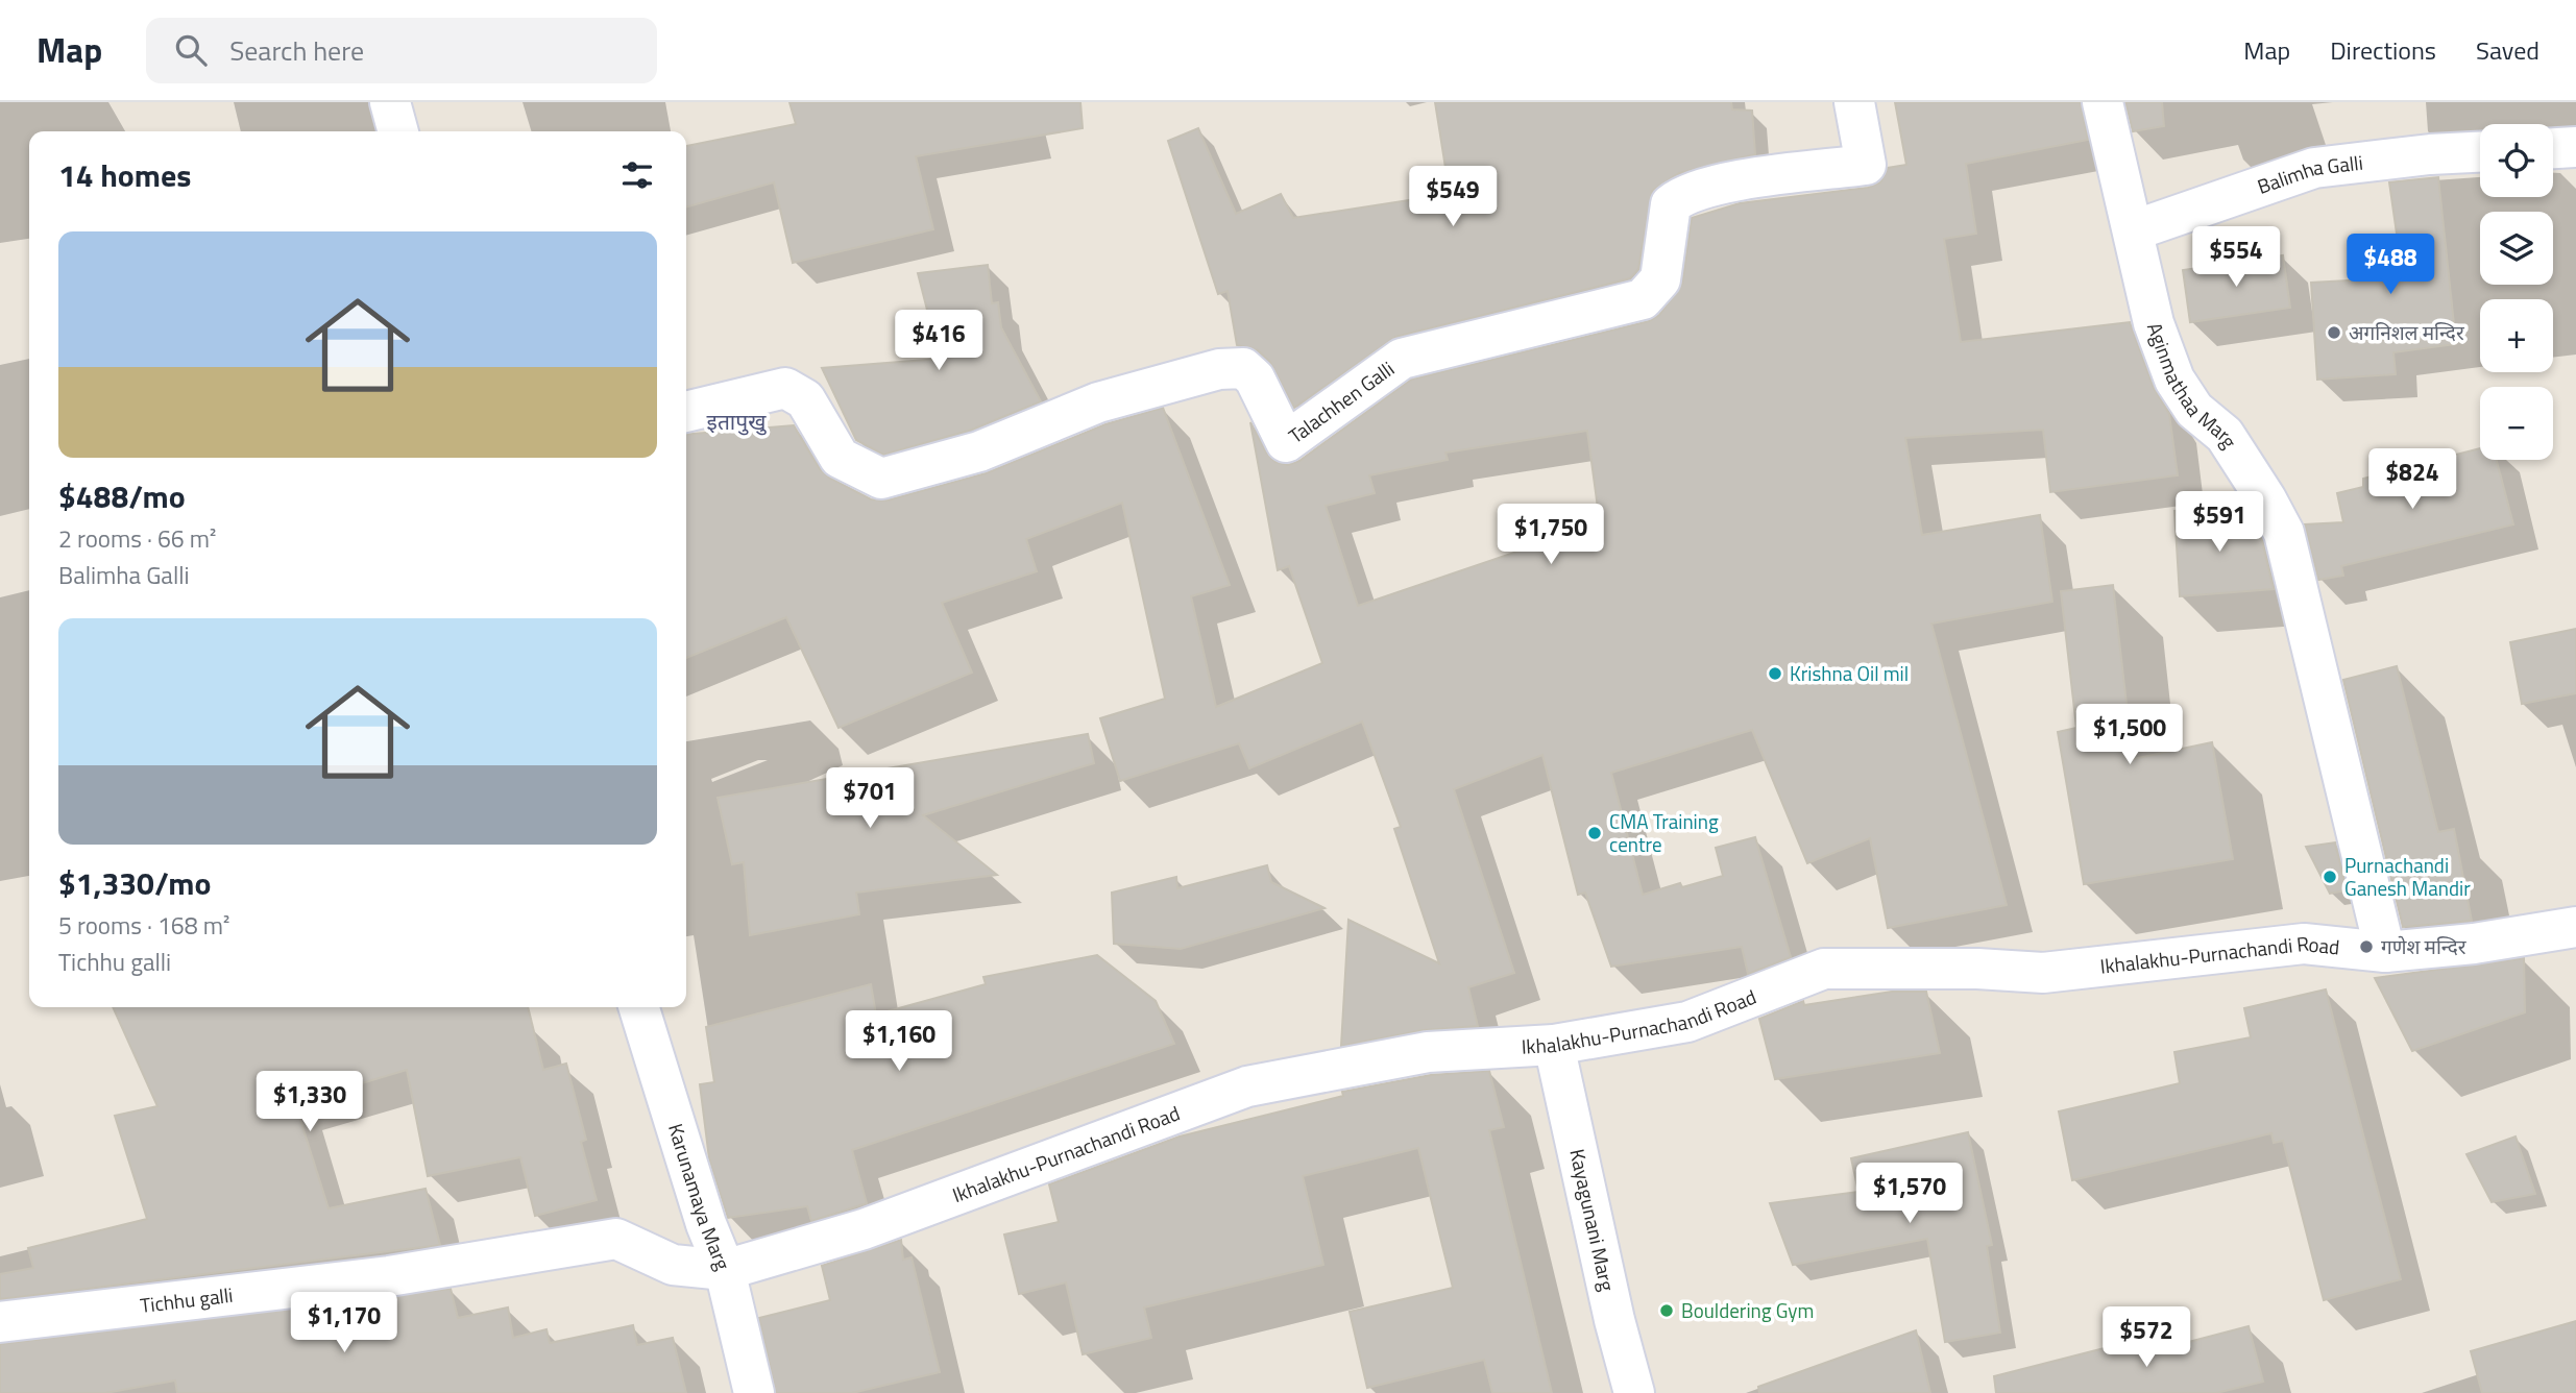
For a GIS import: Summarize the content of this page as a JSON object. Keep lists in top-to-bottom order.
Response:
{
  "streets": {
    "street": [
      "Balimha Galli",
      "Aginmathaa Marg",
      "Talachhen Galli",
      "Ikhalakhu-Purnachandi Road",
      "Karunamaya Marg",
      "Kayagunani Marg",
      "Tichhu galli"
    ]
  },
  "crossings": [
    ["Balimha Galli", "Aginmathaa Marg"],
    ["Aginmathaa Marg", "Ikhalakhu-Purnachandi Road"],
    ["Ikhalakhu-Purnachandi Road", "Karunamaya Marg"],
    ["Ikhalakhu-Purnachandi Road", "Kayagunani Marg"],
    ["Ikhalakhu-Purnachandi Road", "Tichhu galli"],
    ["Karunamaya Marg", "Tichhu galli"]
  ],
  "districts": ["इतापुखु"],
  "places": [
    "अगनिशल मन्दिर",
    "Krishna Oil mil",
    "CMA Training centre",
    "Purnachandi Ganesh Mandir",
    "गणेश मन्दिर",
    "Bouldering Gym"
  ],
  "page": {
    "header": "Map",
    "search": "Search here",
    "nav": ["Map", "Directions", "Saved"],
    "map_buttons": ["+", "−"],
    "heading": "14 homes",
    "price": [
      "$549",
      "$554",
      "$488",
      "$416",
      "$824",
      "$591",
      "$1,750",
      "$1,500",
      "$701",
      "$1,160",
      "$1,330",
      "$1,570",
      "$1,170",
      "$572"
    ],
    "list": [
      {
        "name": "$488/mo",
        "note": "2 rooms · 66 m² · Balimha Galli"
      },
      {
        "name": "$1,330/mo",
        "note": "5 rooms · 168 m² · Tichhu galli"
      }
    ]
  }
}
